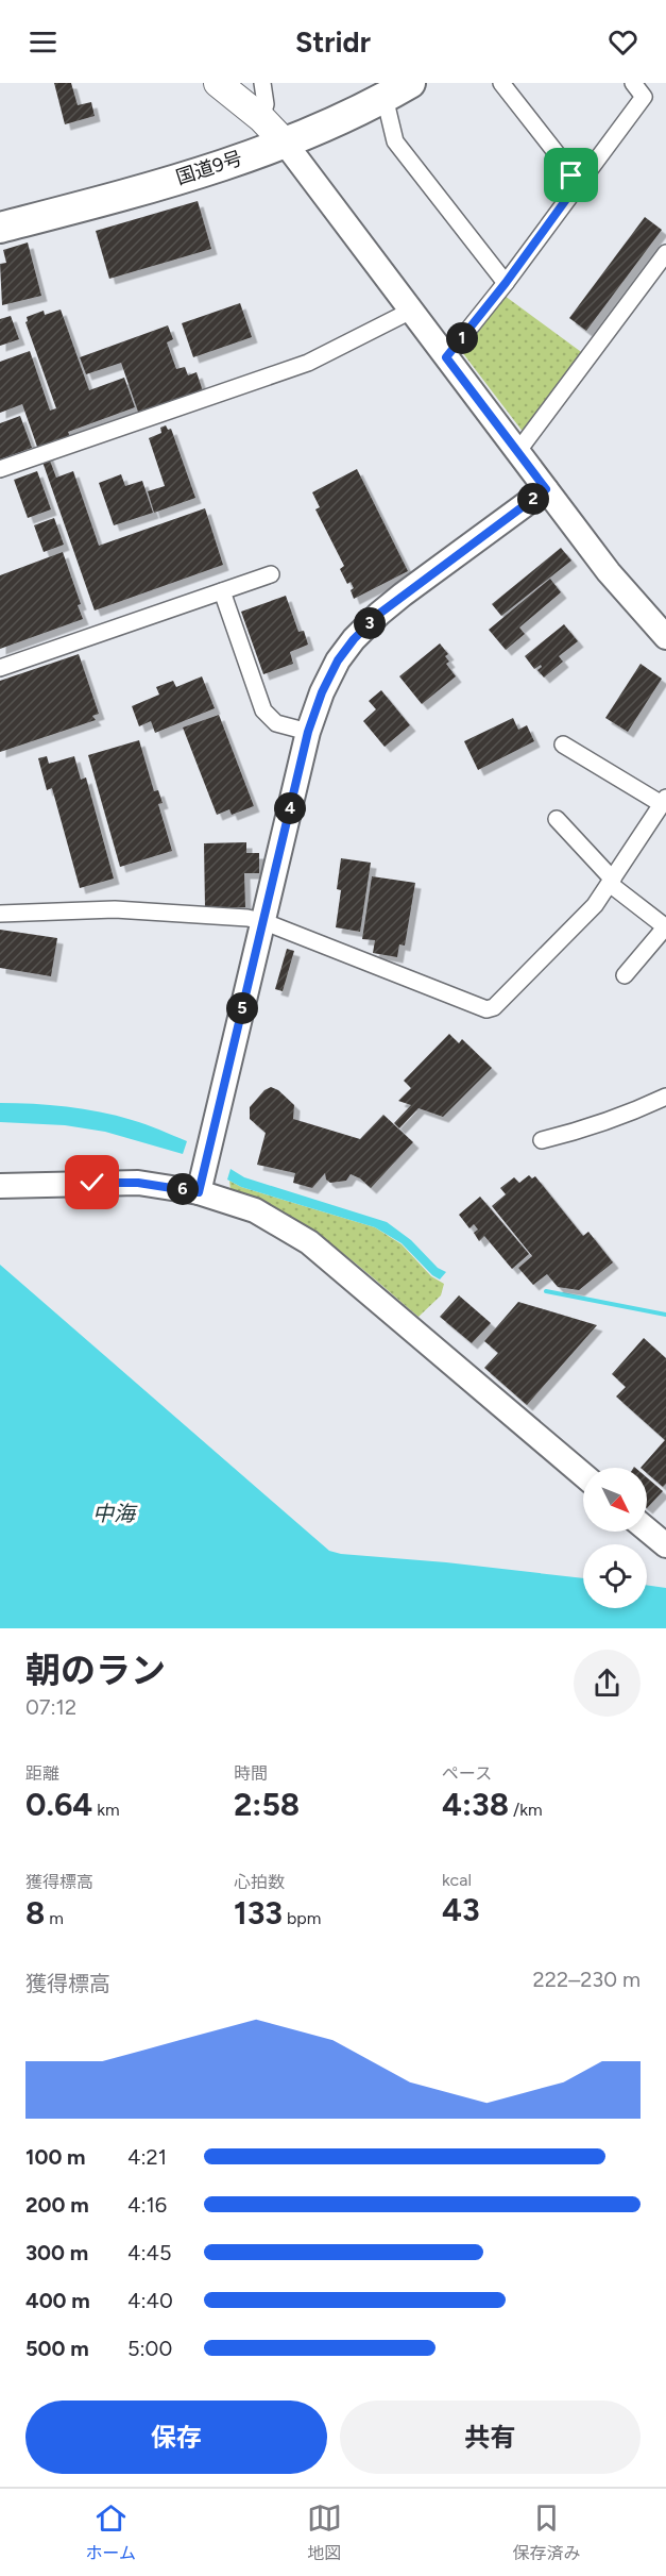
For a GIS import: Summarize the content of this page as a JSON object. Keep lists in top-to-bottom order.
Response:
{
  "streets": {
    "highway": ["国道9号"]
  },
  "water": ["中海"],
  "north": "bottom right",
  "page": {
    "header": "Stridr",
    "pins": [
      "1",
      "2",
      "3",
      "4",
      "5",
      "6"
    ],
    "heading": ["朝のラン", "07:12"],
    "stats": [
      ["距離", "0.64 km"],
      ["時間", "2:58"],
      ["ペース", "4:38 /km"],
      ["獲得標高", "8 m"],
      ["心拍数", "133 bpm"],
      ["kcal", "43"]
    ],
    "chart": ["獲得標高", "222–230 m"],
    "list": [
      {
        "name": "100 m",
        "note": "4:21"
      },
      {
        "name": "200 m",
        "note": "4:16"
      },
      {
        "name": "300 m",
        "note": "4:45"
      },
      {
        "name": "400 m",
        "note": "4:40"
      },
      {
        "name": "500 m",
        "note": "5:00"
      }
    ],
    "buttons": ["保存", "共有"],
    "tabs": ["ホーム", "地図", "保存済み"]
  }
}
